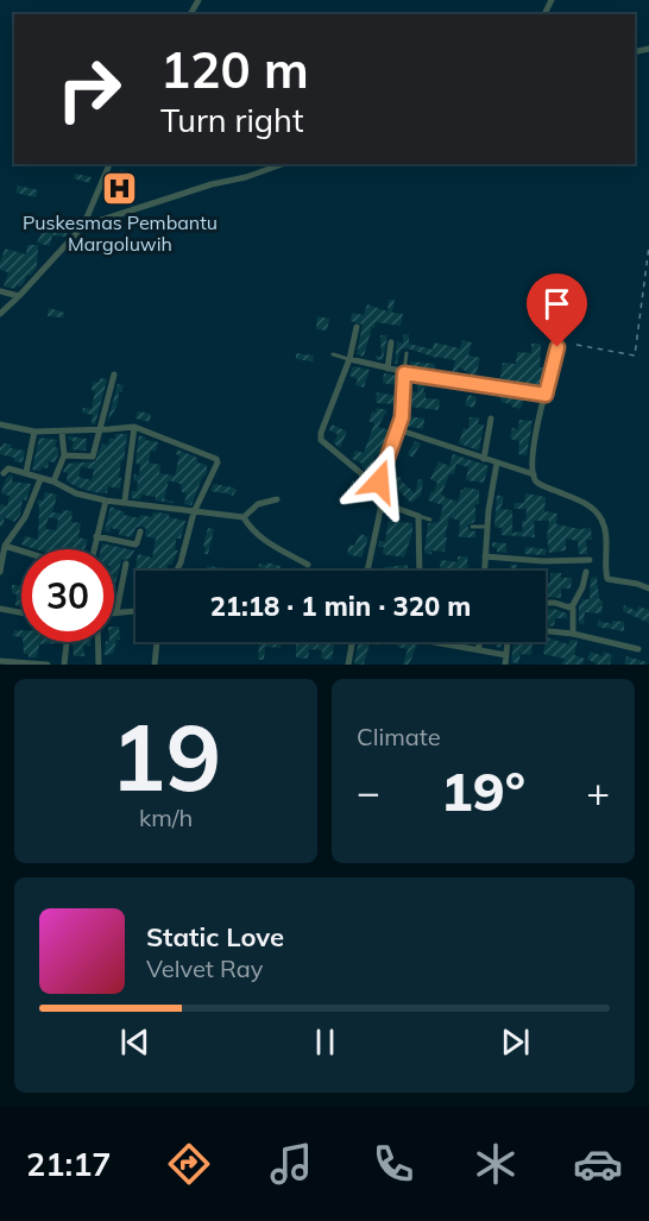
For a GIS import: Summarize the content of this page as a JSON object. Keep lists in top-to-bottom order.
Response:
{
  "places": {
    "hospital": ["Puskesmas Pembantu Margoluwih"]
  },
  "page": {
    "turn": ["120 m", "Turn right"],
    "limit": "30",
    "trip": "21:18 · 1 min · 320 m",
    "tile": [
      ["19", "km/h"],
      "Climate"
    ],
    "heat": ["−", "19°", "+"],
    "song": ["Static Love", "Velvet Ray"],
    "tabs": "21:17"
  }
}
